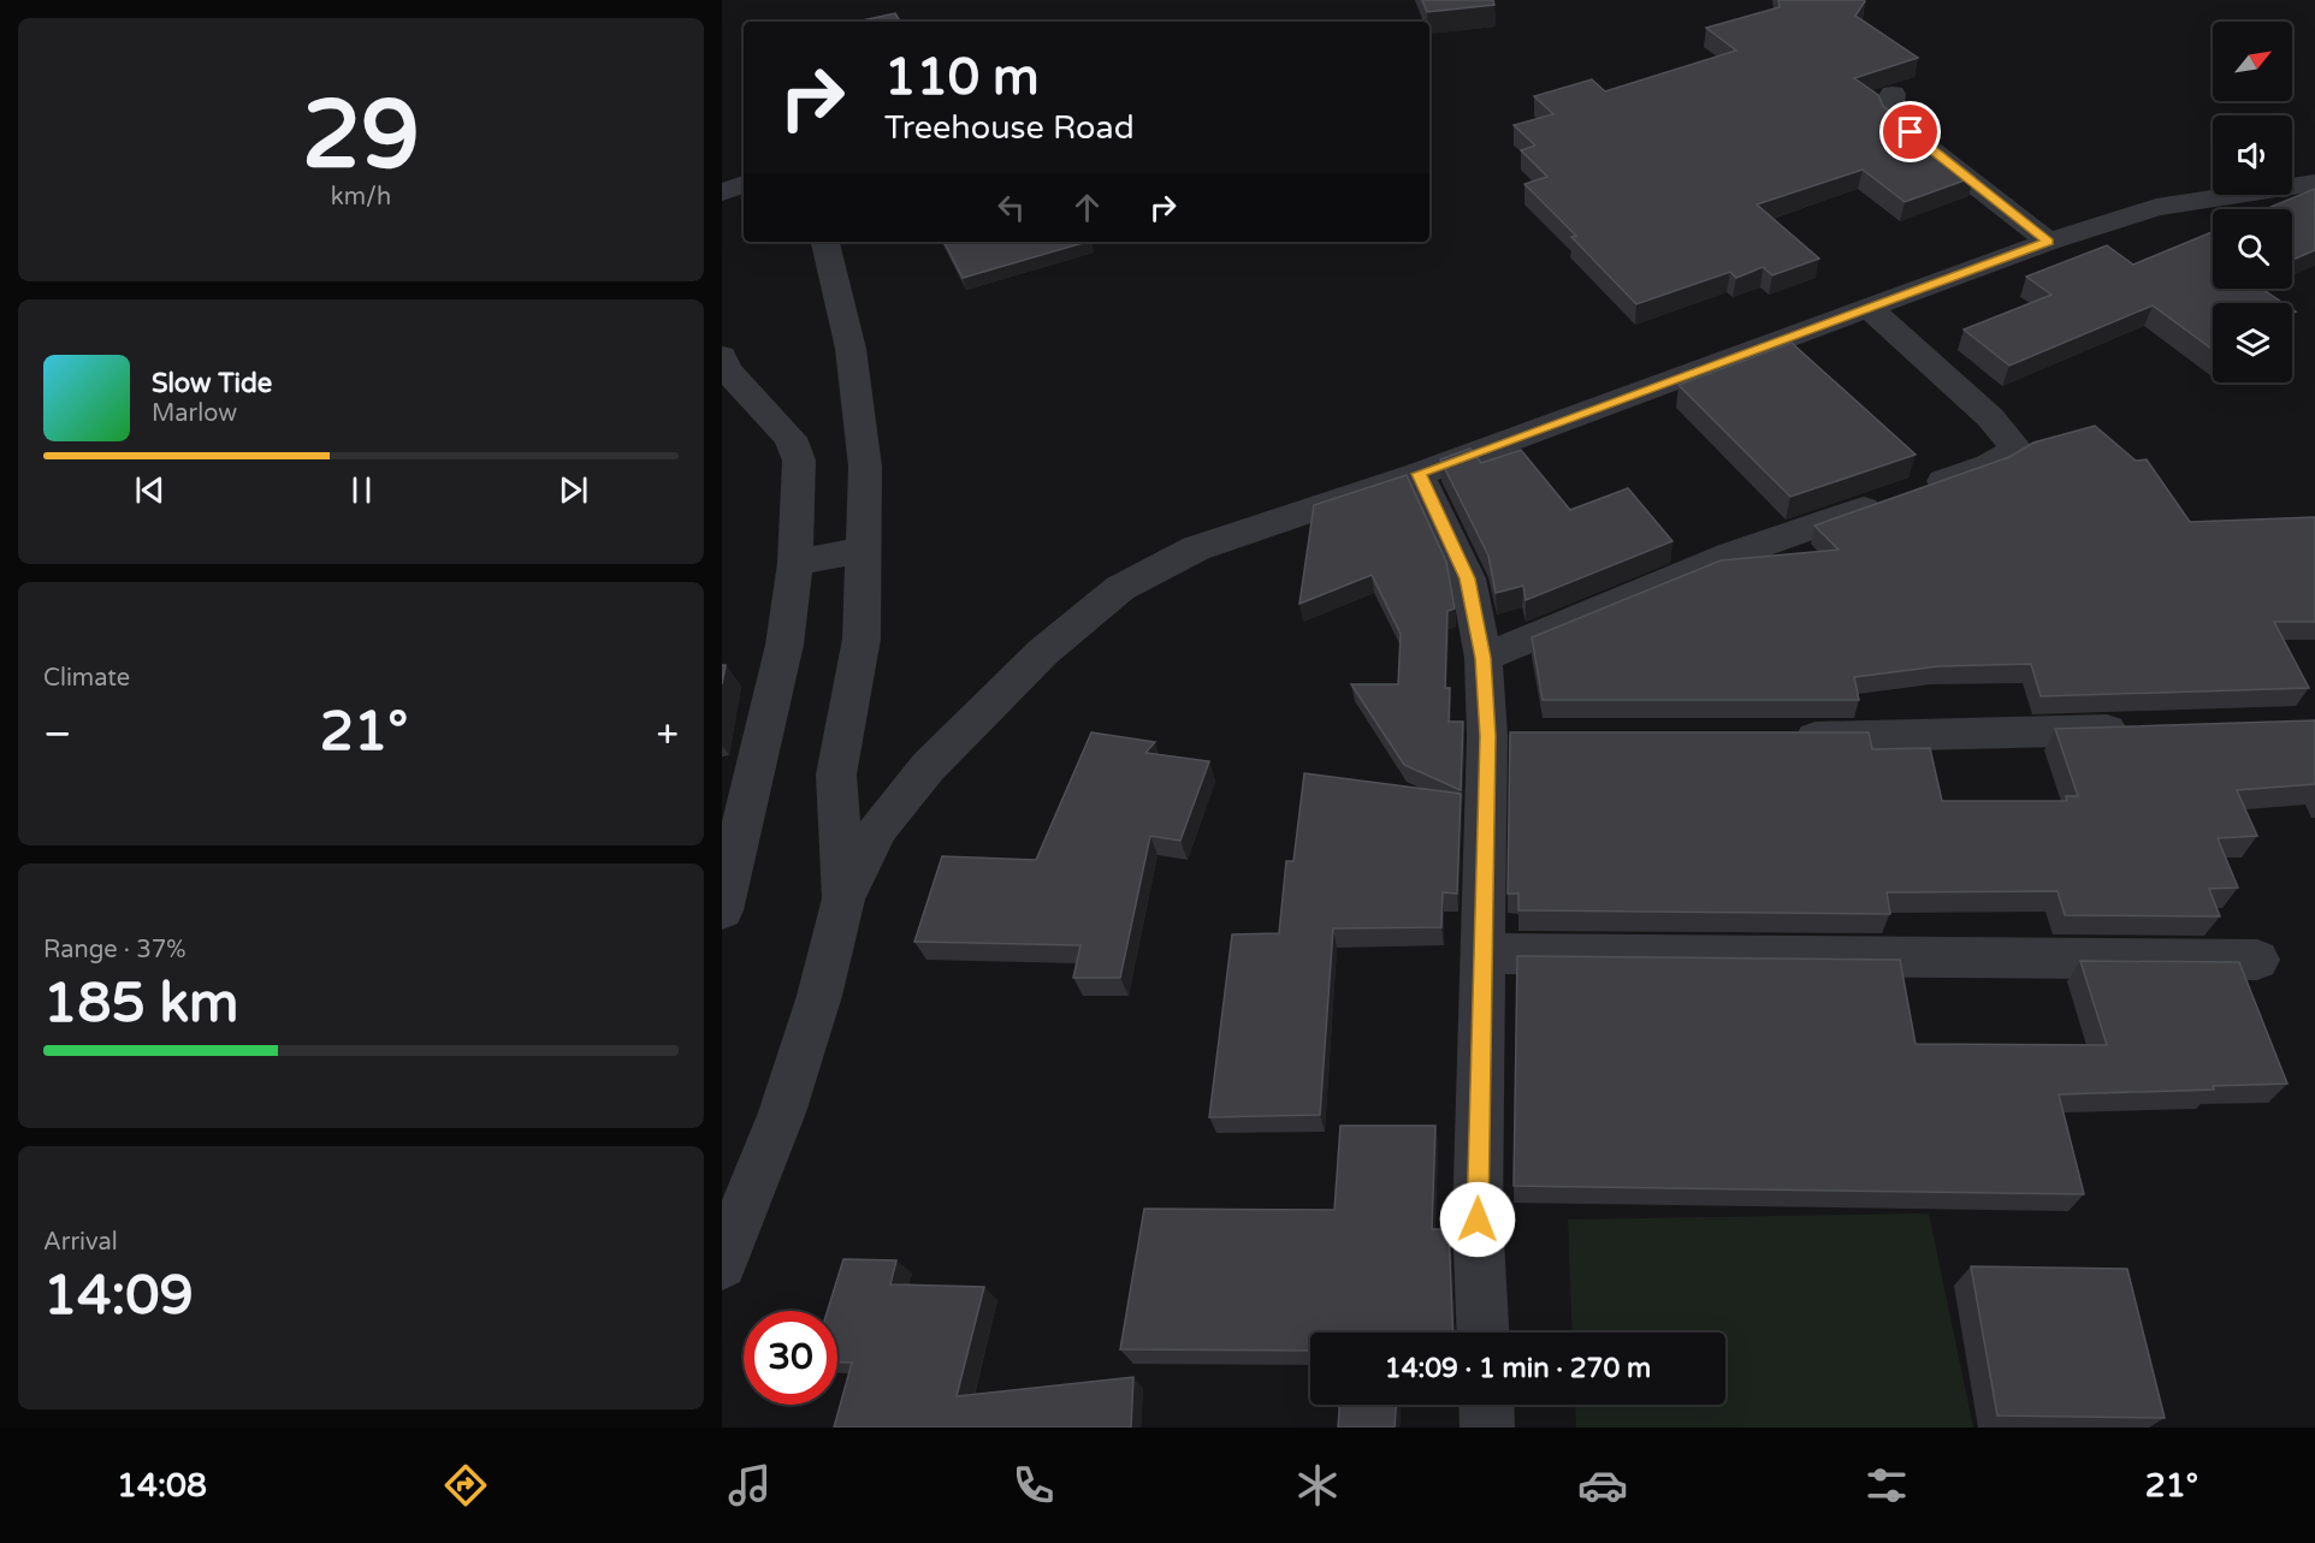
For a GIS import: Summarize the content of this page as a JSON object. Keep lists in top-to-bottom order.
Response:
{
  "north": "top right",
  "page": {
    "tile": [
      ["29", "km/h"],
      "Climate",
      ["Range · 37%", "185 km"],
      ["Arrival", "14:09"]
    ],
    "turn": ["110 m", "Treehouse Road"],
    "song": ["Slow Tide", "Marlow"],
    "heat": ["−", "21°", "+"],
    "limit": "30",
    "trip": "14:09 · 1 min · 270 m",
    "tabs": ["14:08", "21°"]
  }
}
